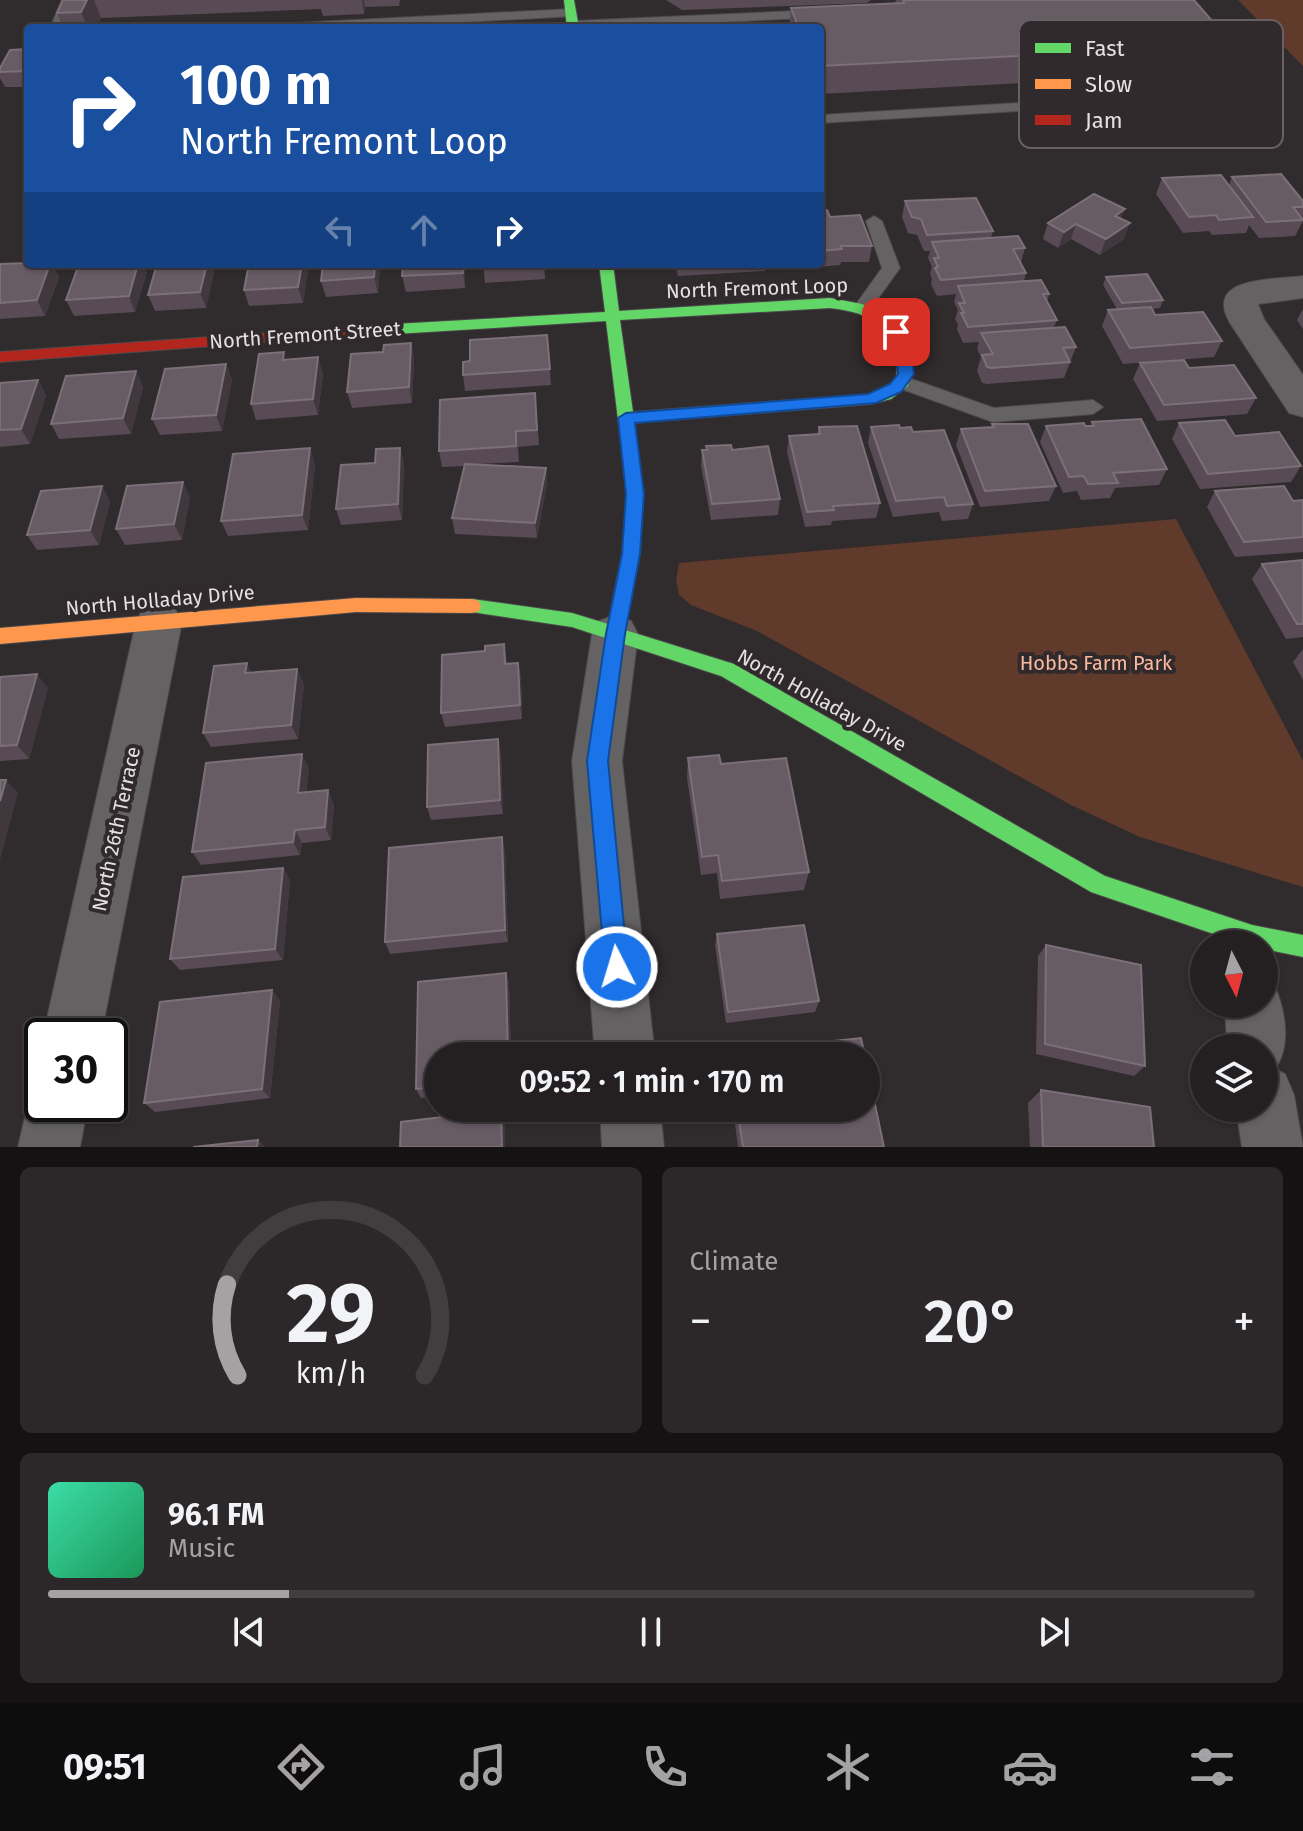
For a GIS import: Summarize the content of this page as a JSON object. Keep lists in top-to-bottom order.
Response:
{
  "streets": {
    "street": [
      "North Fremont Loop",
      "North Fremont Street",
      "North Holladay Drive",
      "North 26th Terrace"
    ]
  },
  "crossings": [
    ["North Fremont Loop", "North Fremont Street"],
    ["North Holladay Drive", "North 26th Terrace"]
  ],
  "parks": ["Hobbs Farm Park"],
  "legend": ["Fast", "Slow", "Jam"],
  "north": "bottom",
  "page": {
    "turn": ["100 m", "North Fremont Loop"],
    "limit": "30",
    "trip": "09:52 · 1 min · 170 m",
    "tile": "Climate",
    "heat": ["−", "20°", "+"],
    "song": ["96.1 FM", "Music"],
    "tabs": "09:51",
    "gauge": ["29", "km/h"]
  }
}
